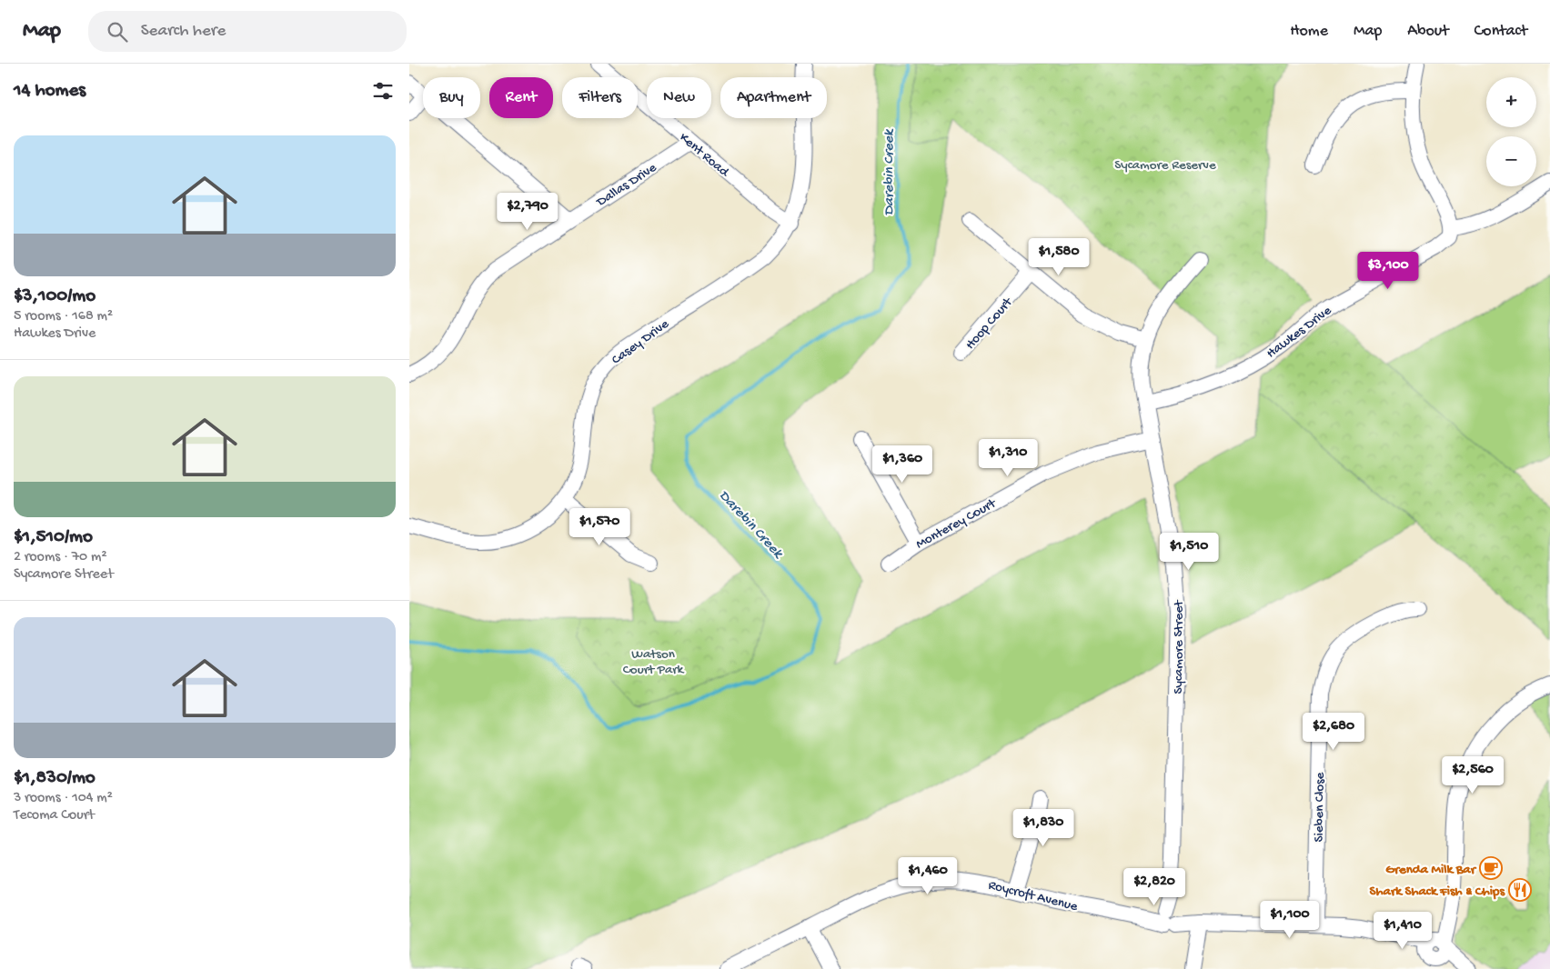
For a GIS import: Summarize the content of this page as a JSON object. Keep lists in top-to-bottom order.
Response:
{
  "streets": {
    "street": [
      "Kent Road",
      "Dallas Drive",
      "Hoop Court",
      "Hawkes Drive",
      "Casey Drive",
      "Monterey Court",
      "Sycamore Street",
      "Sieben Close",
      "Roycroft Avenue"
    ]
  },
  "crossings": [
    ["Kent Road", "Dallas Drive"],
    ["Kent Road", "Casey Drive"],
    ["Hawkes Drive", "Sycamore Street"],
    ["Monterey Court", "Sycamore Street"],
    ["Sycamore Street", "Roycroft Avenue"],
    ["Sieben Close", "Roycroft Avenue"]
  ],
  "water": ["Darebin Creek"],
  "parks": ["Sycamore Reserve", "Watson Court Park"],
  "places": {
    "cafe": ["Grenda Milk Bar"],
    "restaurant": ["Shark Shack Fish & Chips"]
  },
  "page": {
    "header": "Map",
    "search": "Search here",
    "nav": [
      "Home",
      "Map",
      "About",
      "Contact"
    ],
    "heading": "14 homes",
    "map_buttons": ["+", "−"],
    "chip": [
      "Buy",
      "Rent",
      "Filters",
      "New",
      "Apartment"
    ],
    "list": [
      {
        "name": "$3,100/mo",
        "note": "5 rooms · 168 m² · Hawkes Drive"
      },
      {
        "name": "$1,510/mo",
        "note": "2 rooms · 70 m² · Sycamore Street"
      },
      {
        "name": "$1,830/mo",
        "note": "3 rooms · 104 m² · Tecoma Court"
      }
    ],
    "price": [
      "$2,790",
      "$1,580",
      "$3,100",
      "$1,310",
      "$1,360",
      "$1,570",
      "$1,510",
      "$2,680",
      "$2,560",
      "$1,830",
      "$1,460",
      "$2,820",
      "$1,100",
      "$1,410"
    ]
  }
}
